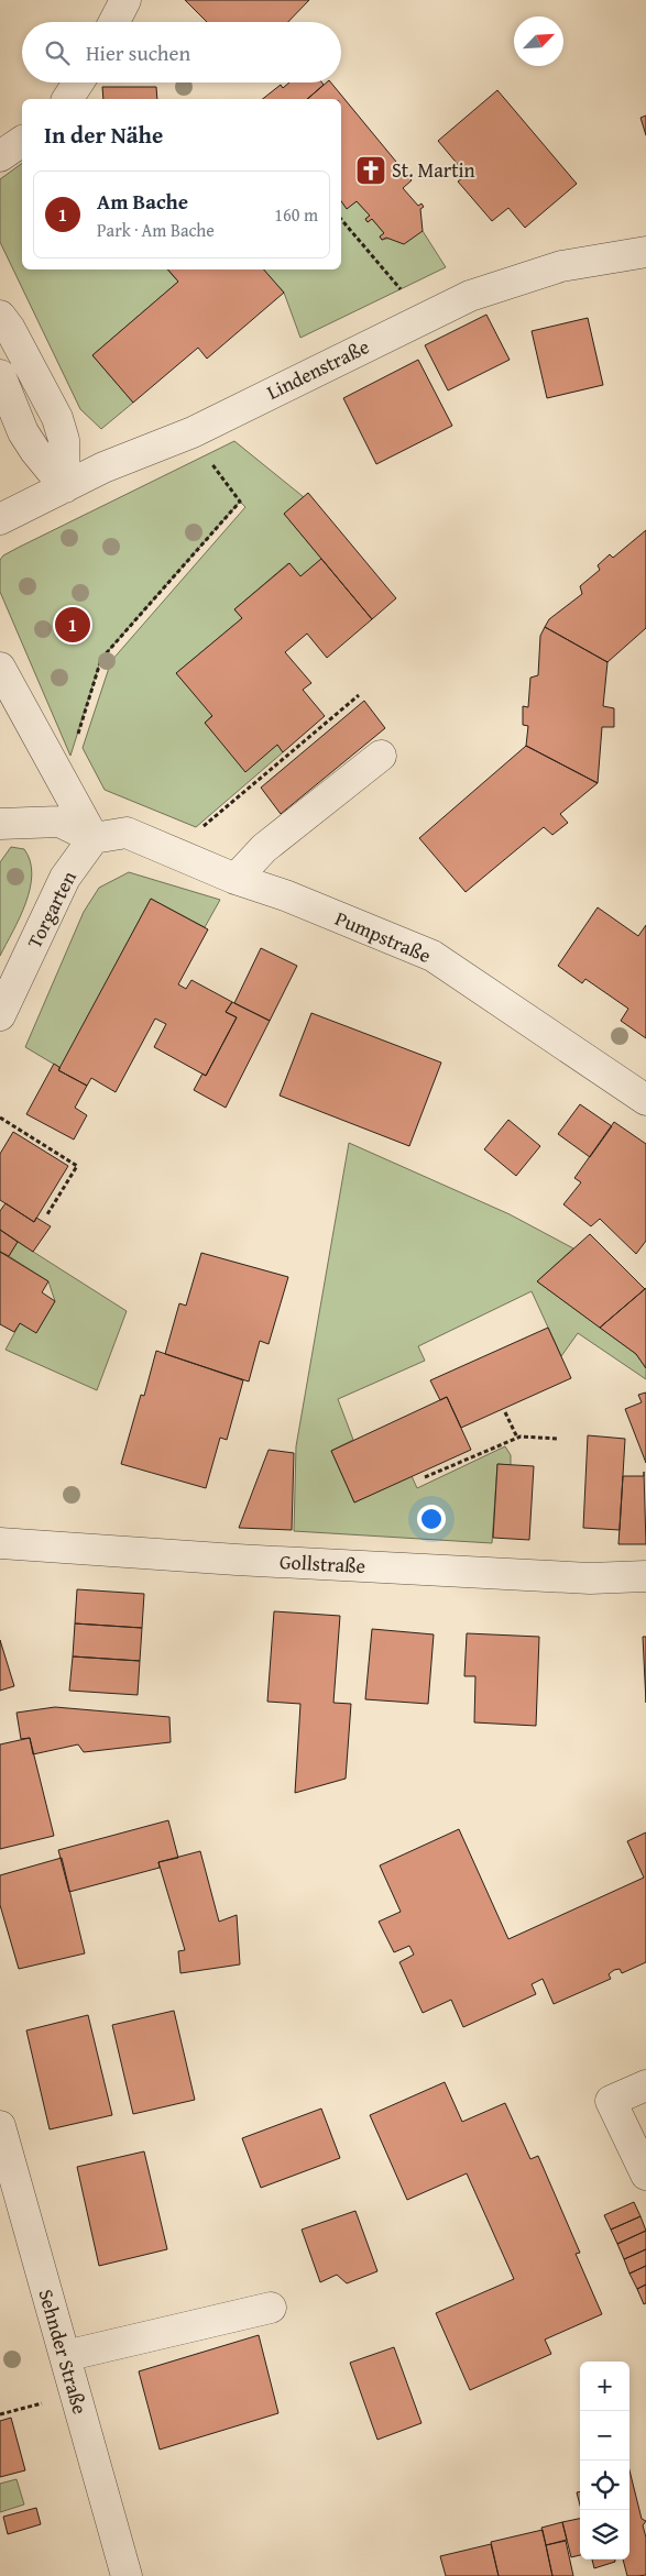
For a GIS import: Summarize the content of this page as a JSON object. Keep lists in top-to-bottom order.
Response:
{
  "streets": {
    "street": [
      "Lindenstraße",
      "Torgarten",
      "Pumpstraße",
      "Gollstraße",
      "Sehnder Straße"
    ]
  },
  "crossings": [
    ["Torgarten", "Pumpstraße"]
  ],
  "places": {
    "church": ["St. Martin"]
  },
  "north": "top right",
  "page": {
    "search": "Hier suchen",
    "heading": "In der Nähe",
    "list": [
      {
        "mark": "1",
        "name": "Am Bache",
        "note": "Park · Am Bache",
        "value": "160 m"
      }
    ],
    "pins": "1",
    "map_buttons": ["+", "−"]
  }
}
